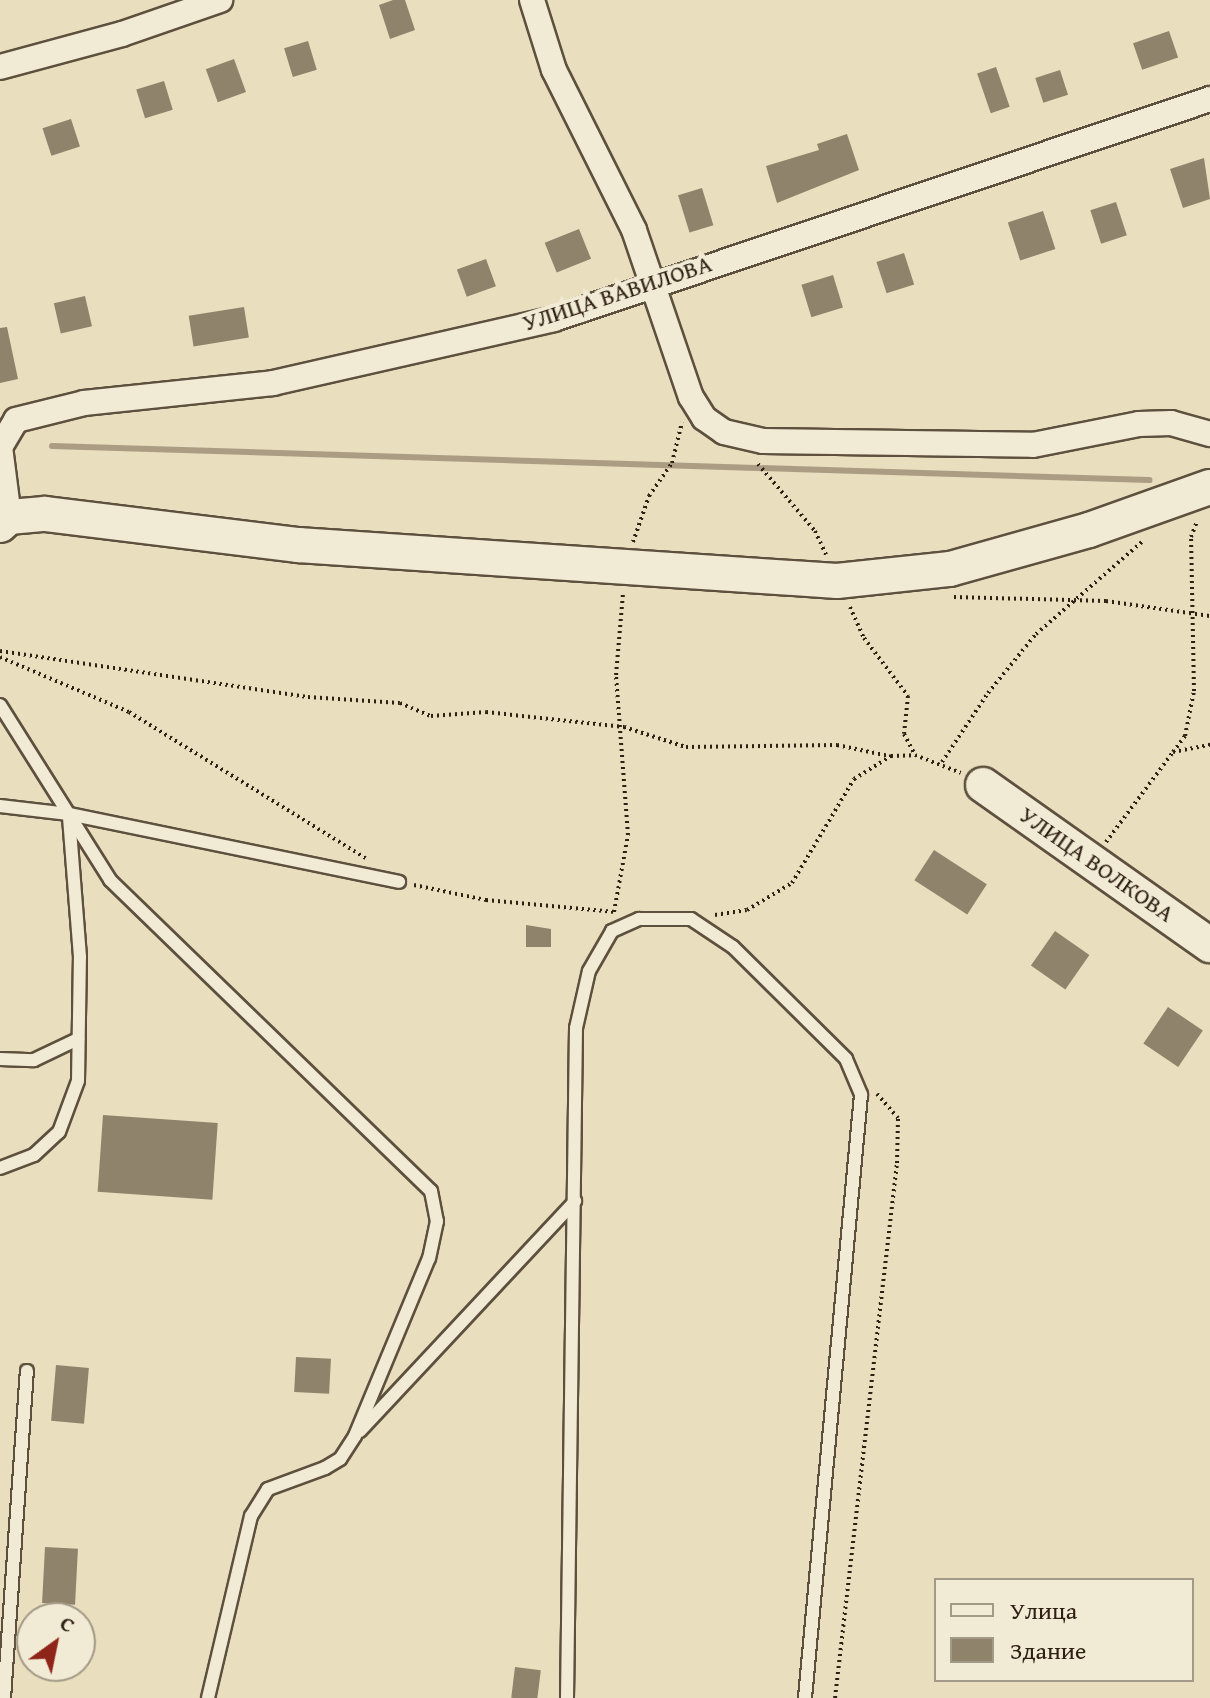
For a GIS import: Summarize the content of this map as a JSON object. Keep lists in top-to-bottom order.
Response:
{
  "streets": {
    "street": ["УЛИЦА ВАВИЛОВА", "УЛИЦА ВОЛКОВА"]
  },
  "legend": ["Улица", "Здание"],
  "north": "top right"
}
